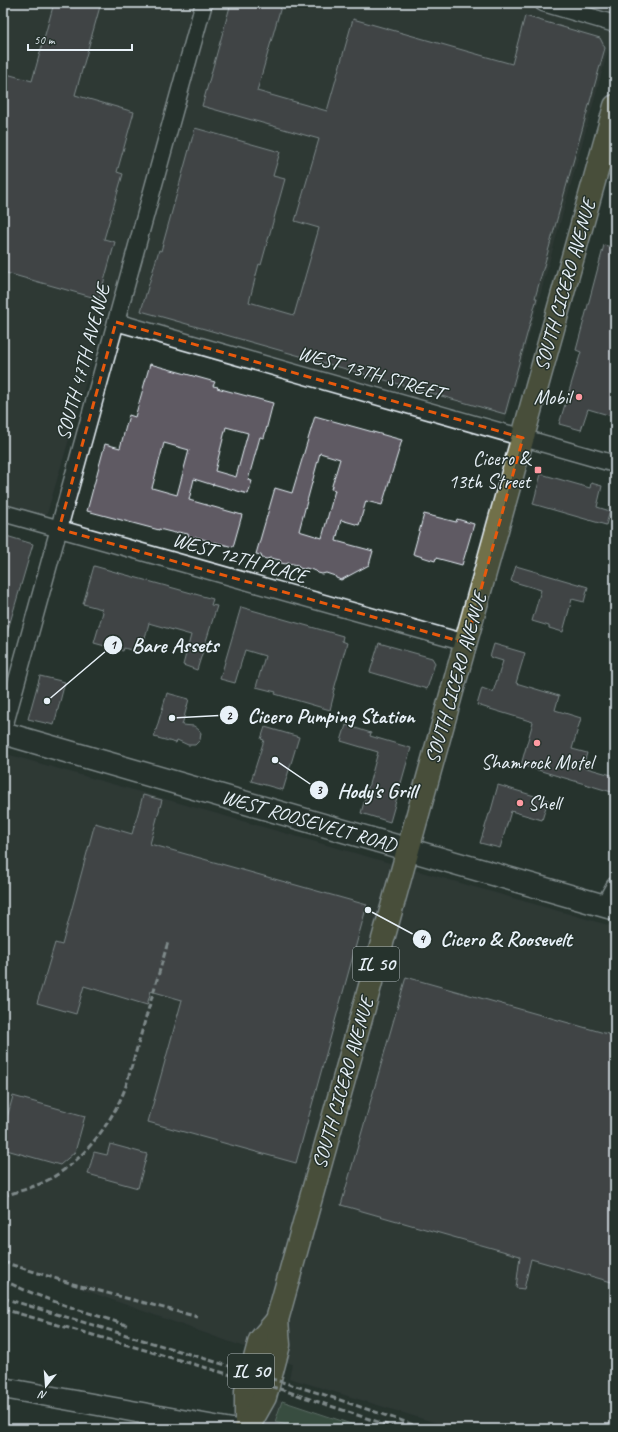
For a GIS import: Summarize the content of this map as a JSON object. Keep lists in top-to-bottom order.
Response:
{
  "streets": {
    "main road": ["SOUTH CICERO AVENUE", "WEST ROOSEVELT ROAD", "IL 50"],
    "street": ["SOUTH 47TH AVENUE", "WEST 13TH STREET", "WEST 12TH PLACE"]
  },
  "crossings": [
    ["SOUTH CICERO AVENUE", "WEST 13TH STREET"],
    ["SOUTH CICERO AVENUE", "WEST 12TH PLACE"],
    ["SOUTH CICERO AVENUE", "WEST ROOSEVELT ROAD"],
    ["SOUTH 47TH AVENUE", "WEST 13TH STREET"],
    ["SOUTH 47TH AVENUE", "WEST 12TH PLACE"],
    ["SOUTH 47TH AVENUE", "WEST ROOSEVELT ROAD"]
  ],
  "places": {
    "other": [
      "Mobil",
      "Bare Assets",
      "Cicero Pumping Station",
      "Shamrock Motel",
      "Hody's Grill",
      "Shell",
      "Cicero & Roosevelt"
    ],
    "transit": ["Cicero & 13th Street"]
  },
  "scale_bar": "50 m",
  "north": "bottom"
}
